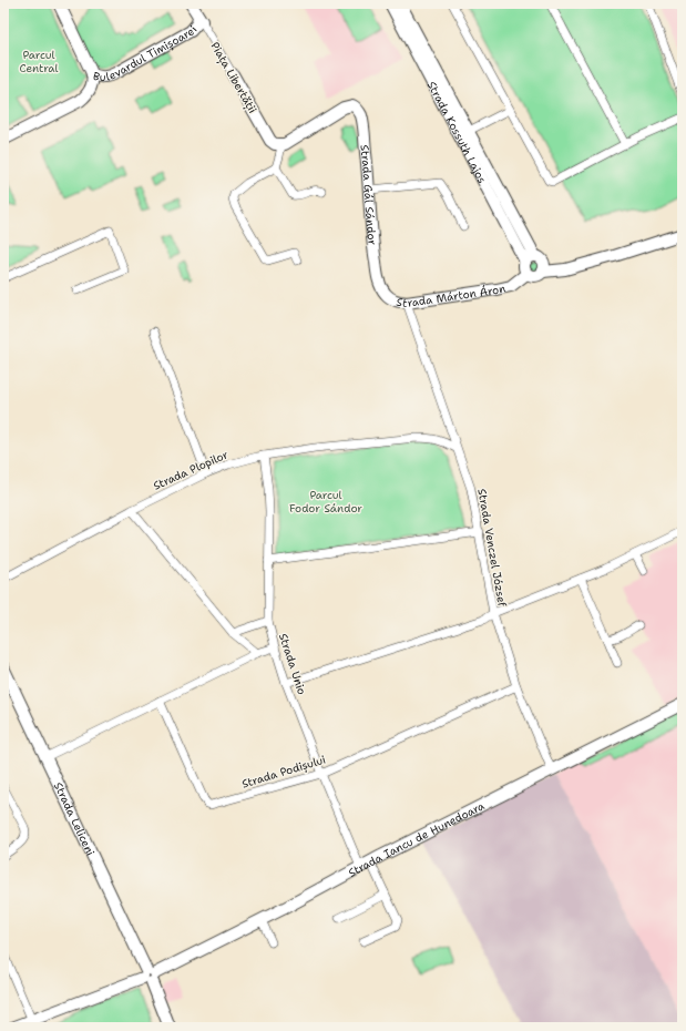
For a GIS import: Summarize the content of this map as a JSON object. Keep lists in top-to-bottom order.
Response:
{
  "streets": {
    "street": [
      "Bulevardul Timișoarei",
      "Piața Libertății",
      "Strada Kossuth Lajos",
      "Strada Gál Sándor",
      "Strada Márton Áron",
      "Strada Plopilor",
      "Strada Venczel József",
      "Strada Unio",
      "Strada Podișului",
      "Strada Leliceni",
      "Strada Iancu de Hunedoara"
    ]
  },
  "crossings": [
    ["Bulevardul Timișoarei", "Piața Libertății"],
    ["Piața Libertății", "Strada Gál Sándor"],
    ["Strada Kossuth Lajos", "Strada Márton Áron"],
    ["Strada Gál Sándor", "Strada Márton Áron"],
    ["Strada Márton Áron", "Strada Venczel József"],
    ["Strada Plopilor", "Strada Venczel József"],
    ["Strada Plopilor", "Strada Unio"],
    ["Strada Venczel József", "Strada Podișului"],
    ["Strada Venczel József", "Strada Iancu de Hunedoara"],
    ["Strada Unio", "Strada Podișului"],
    ["Strada Unio", "Strada Iancu de Hunedoara"],
    ["Strada Leliceni", "Strada Iancu de Hunedoara"]
  ],
  "parks": ["Parcul Central", "Parcul Fodor Sándor"]
}
